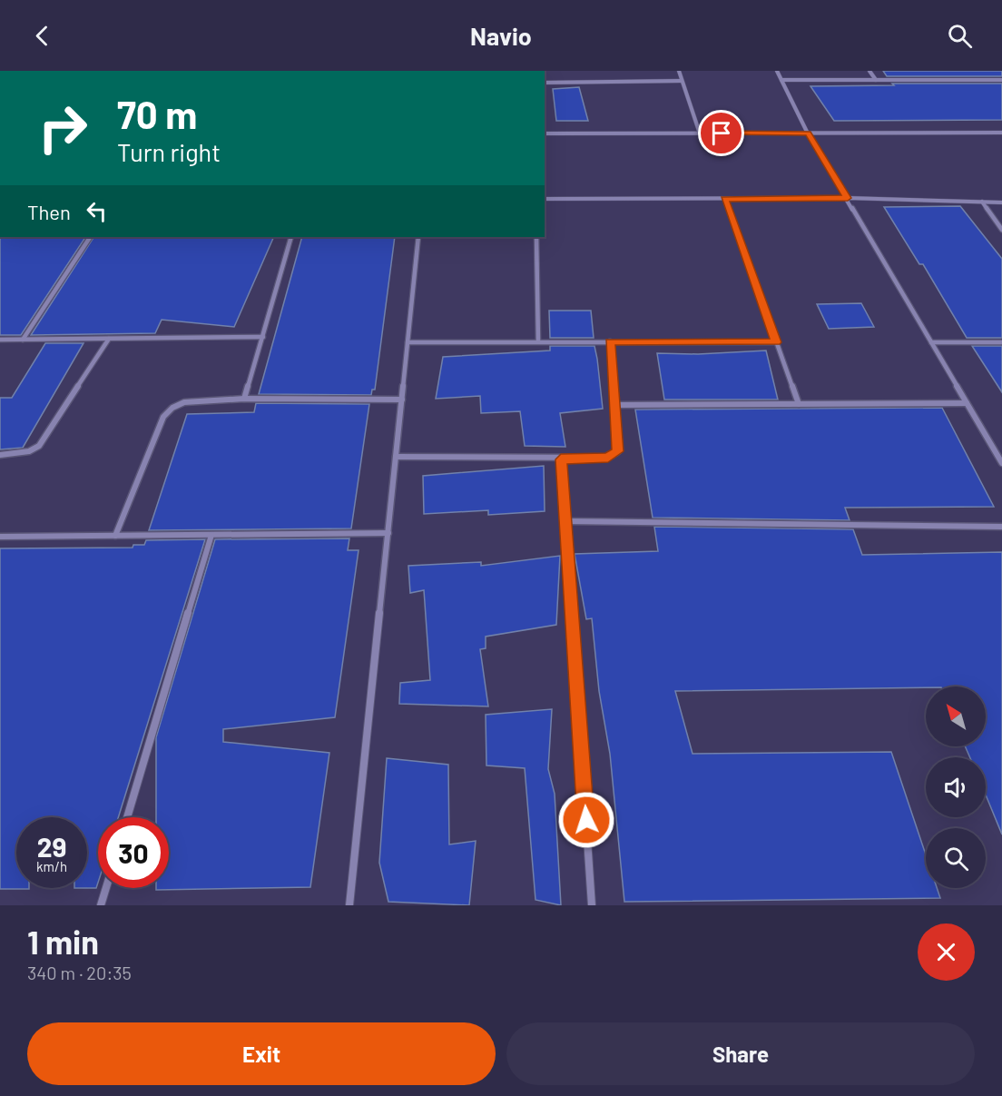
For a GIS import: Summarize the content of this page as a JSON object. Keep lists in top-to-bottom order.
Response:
{
  "north": "top left",
  "page": {
    "header": "Navio",
    "turn": ["70 m", "Turn right"],
    "then": "Then",
    "speed": "29 km/h",
    "limit": "30",
    "heading": ["1 min", "340 m · 20:35"],
    "buttons": ["Exit", "Share"]
  }
}
